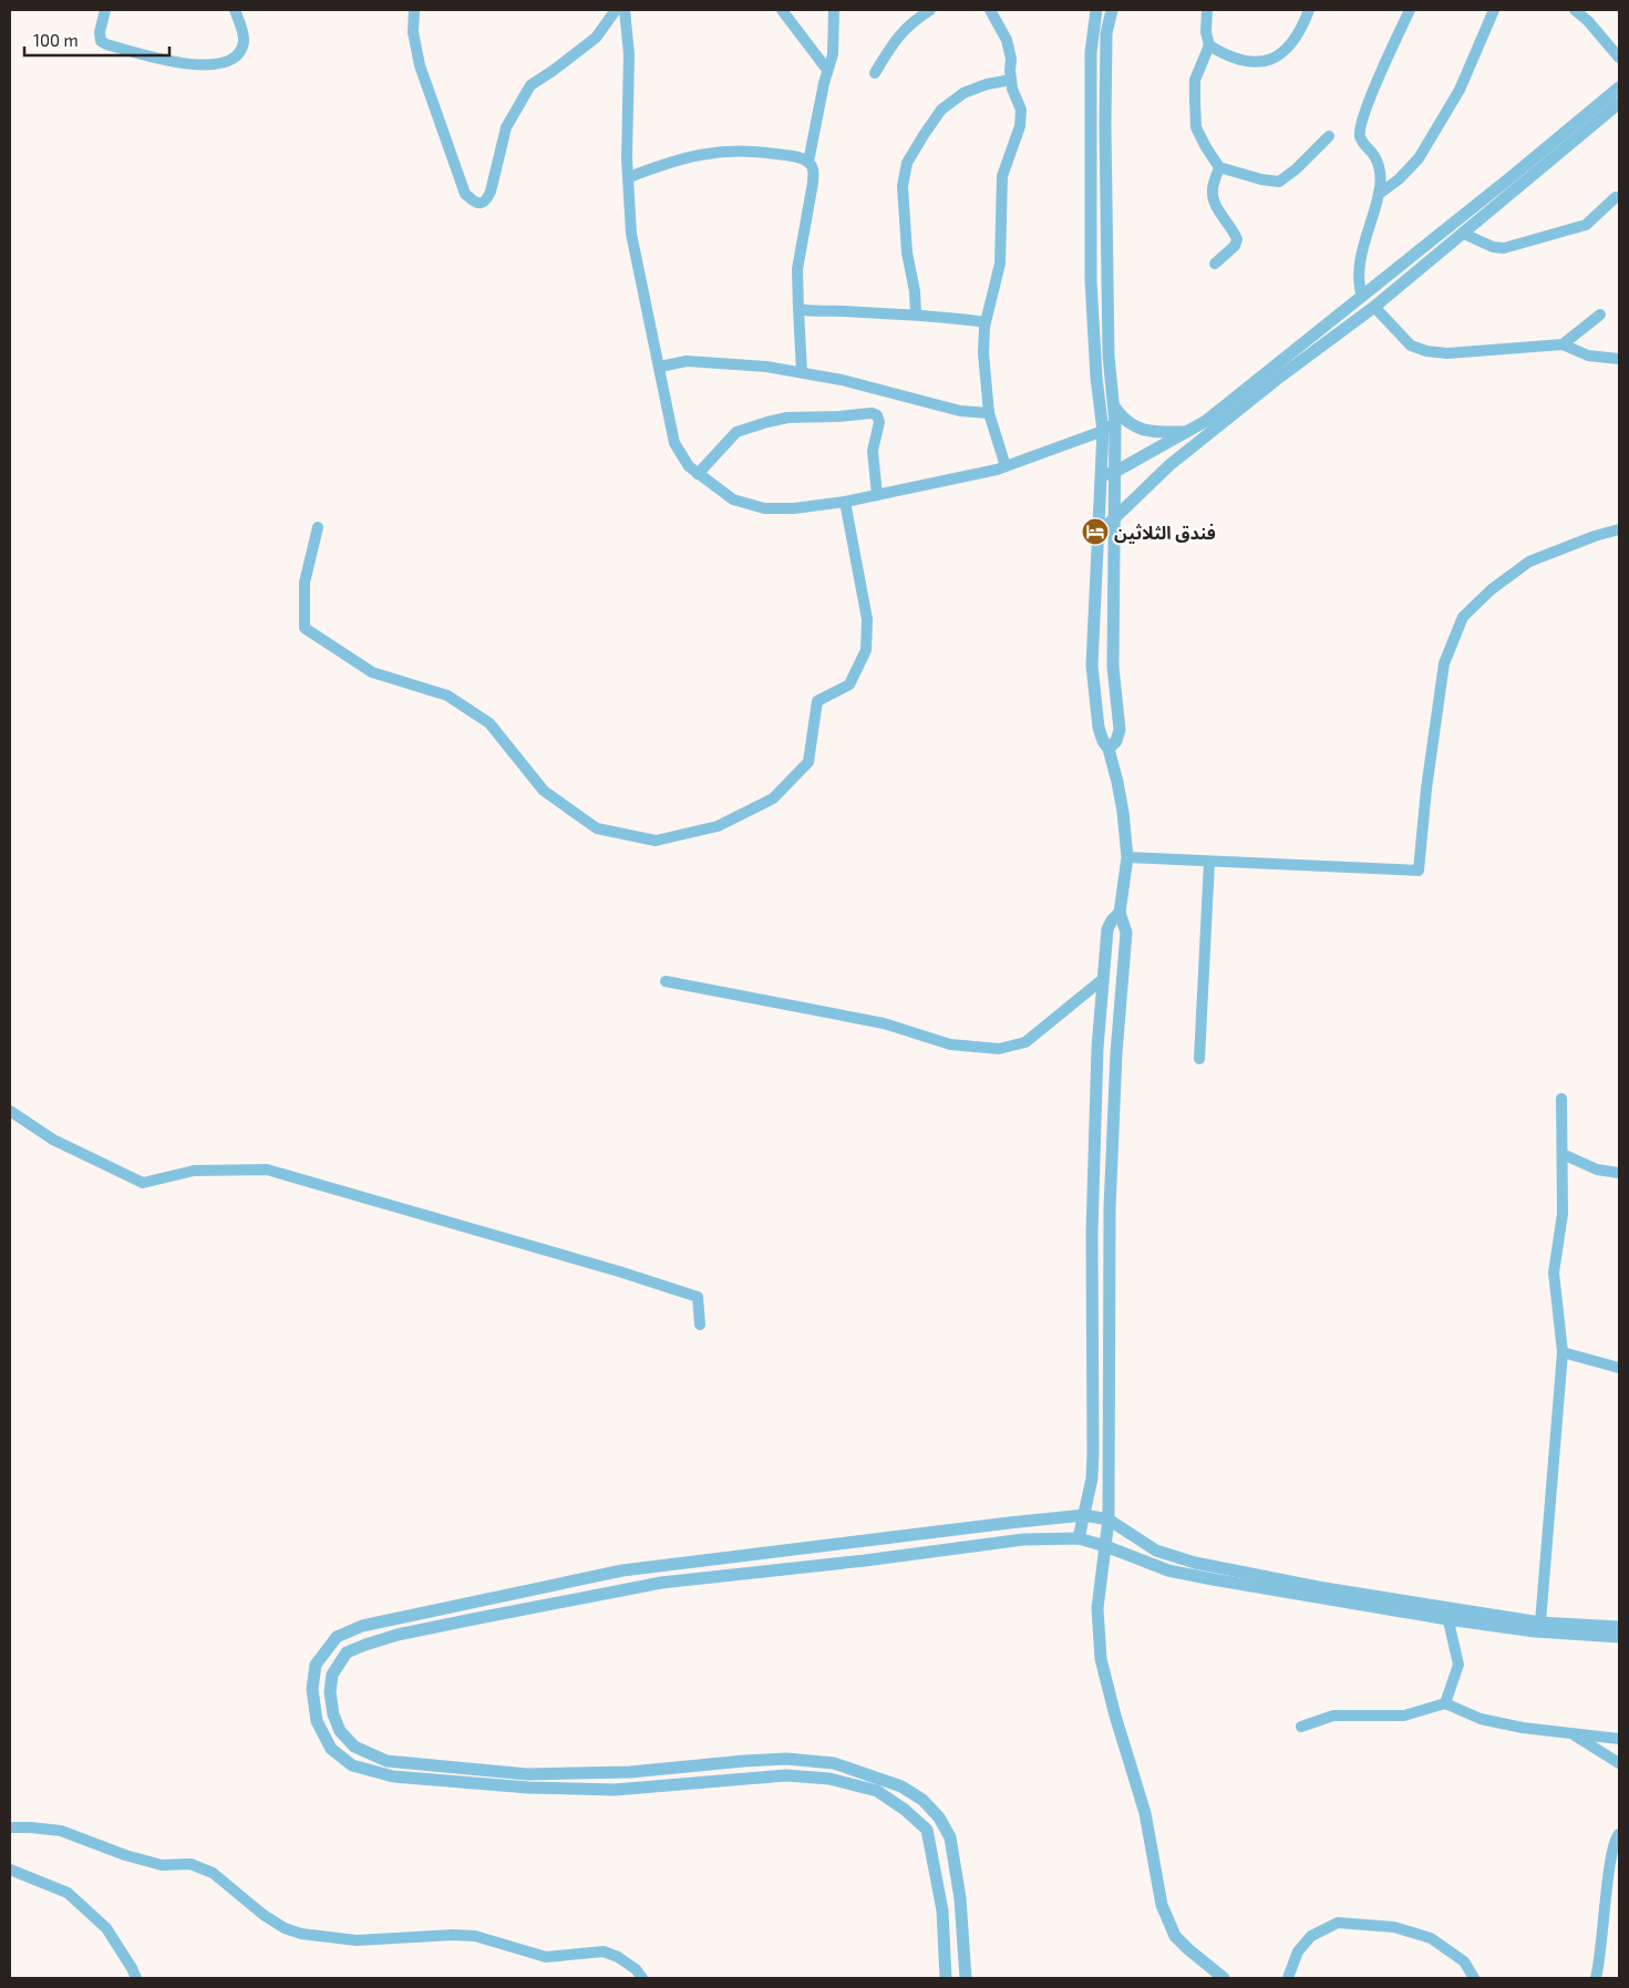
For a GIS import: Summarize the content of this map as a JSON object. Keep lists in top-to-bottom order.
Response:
{
  "places": {
    "hotel": ["فندق الثلاثين"]
  },
  "scale_bar": "100 m"
}
